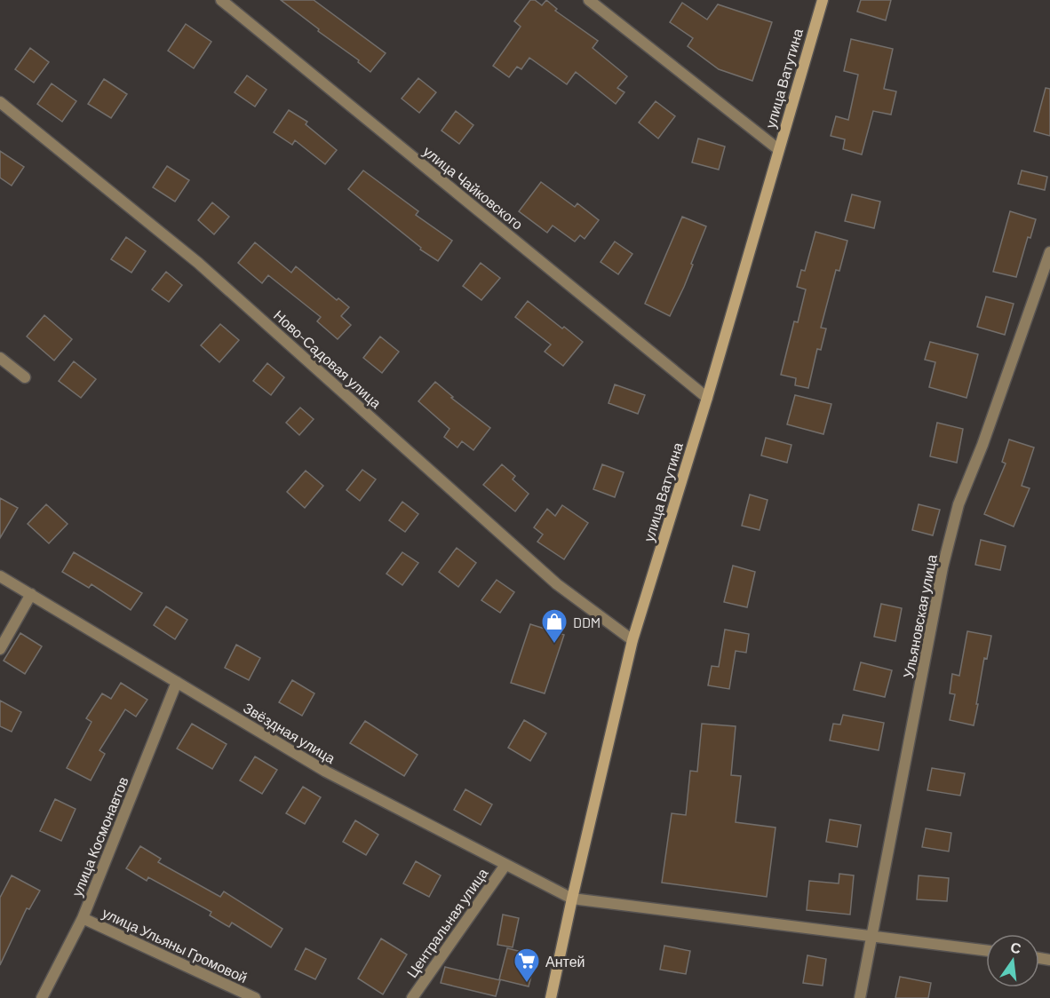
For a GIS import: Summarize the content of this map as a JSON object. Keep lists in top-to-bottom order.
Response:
{
  "streets": {
    "main road": ["улица Ватутина"],
    "street": [
      "улица Чайковского",
      "Ново-Садовая улица",
      "Ульяновская улица",
      "Звёздная улица",
      "улица Космонавтов",
      "Центральная улица",
      "улица Ульяны Громовой"
    ]
  },
  "crossings": [
    ["улица Ватутина", "улица Чайковского"],
    ["улица Ватутина", "Ново-Садовая улица"],
    ["улица Ватутина", "Звёздная улица"],
    ["Ульяновская улица", "Звёздная улица"],
    ["Звёздная улица", "улица Космонавтов"],
    ["Звёздная улица", "Центральная улица"],
    ["улица Космонавтов", "улица Ульяны Громовой"]
  ],
  "places": {
    "shop": ["DDM"],
    "supermarket": ["Антей"]
  },
  "north": "top"
}
